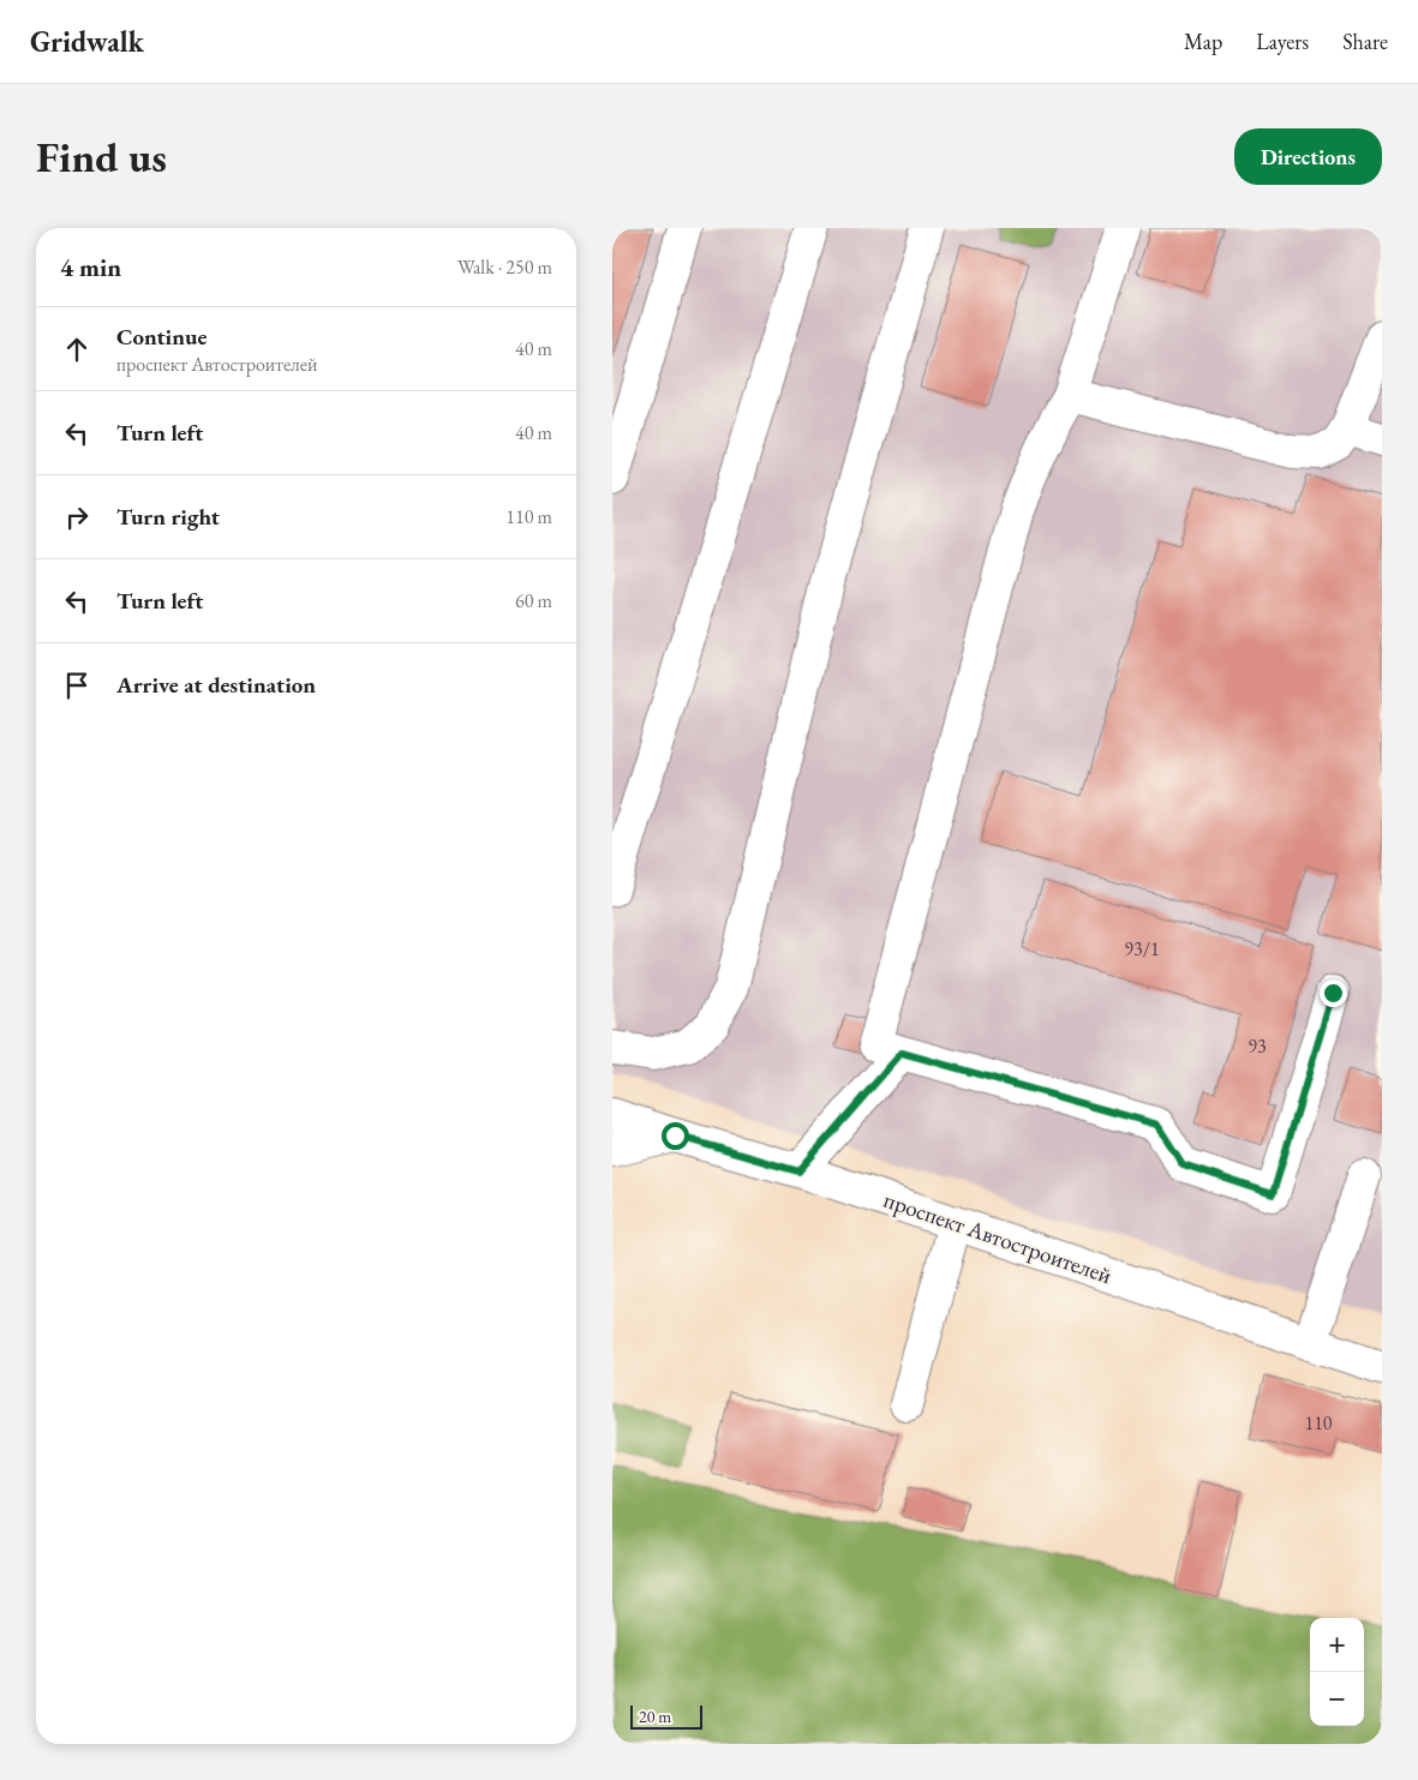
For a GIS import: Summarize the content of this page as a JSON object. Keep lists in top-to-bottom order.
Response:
{
  "streets": {
    "main road": ["проспект Автостроителей"]
  },
  "house_numbers": ["93/1", "93", "110"],
  "scale_bar": "20 m",
  "page": {
    "header": "Gridwalk",
    "nav": ["Map", "Layers", "Share"],
    "buttons": "Directions",
    "title": "Find us",
    "heading": ["4 min", "Walk · 250 m"],
    "list": [
      ["Continue", "проспект Автостроителей", "40 m"],
      ["Turn left", "40 m"],
      ["Turn right", "110 m"],
      ["Turn left", "60 m"],
      "Arrive at destination"
    ],
    "map_buttons": ["+", "−"],
    "scale": "20 m"
  }
}
